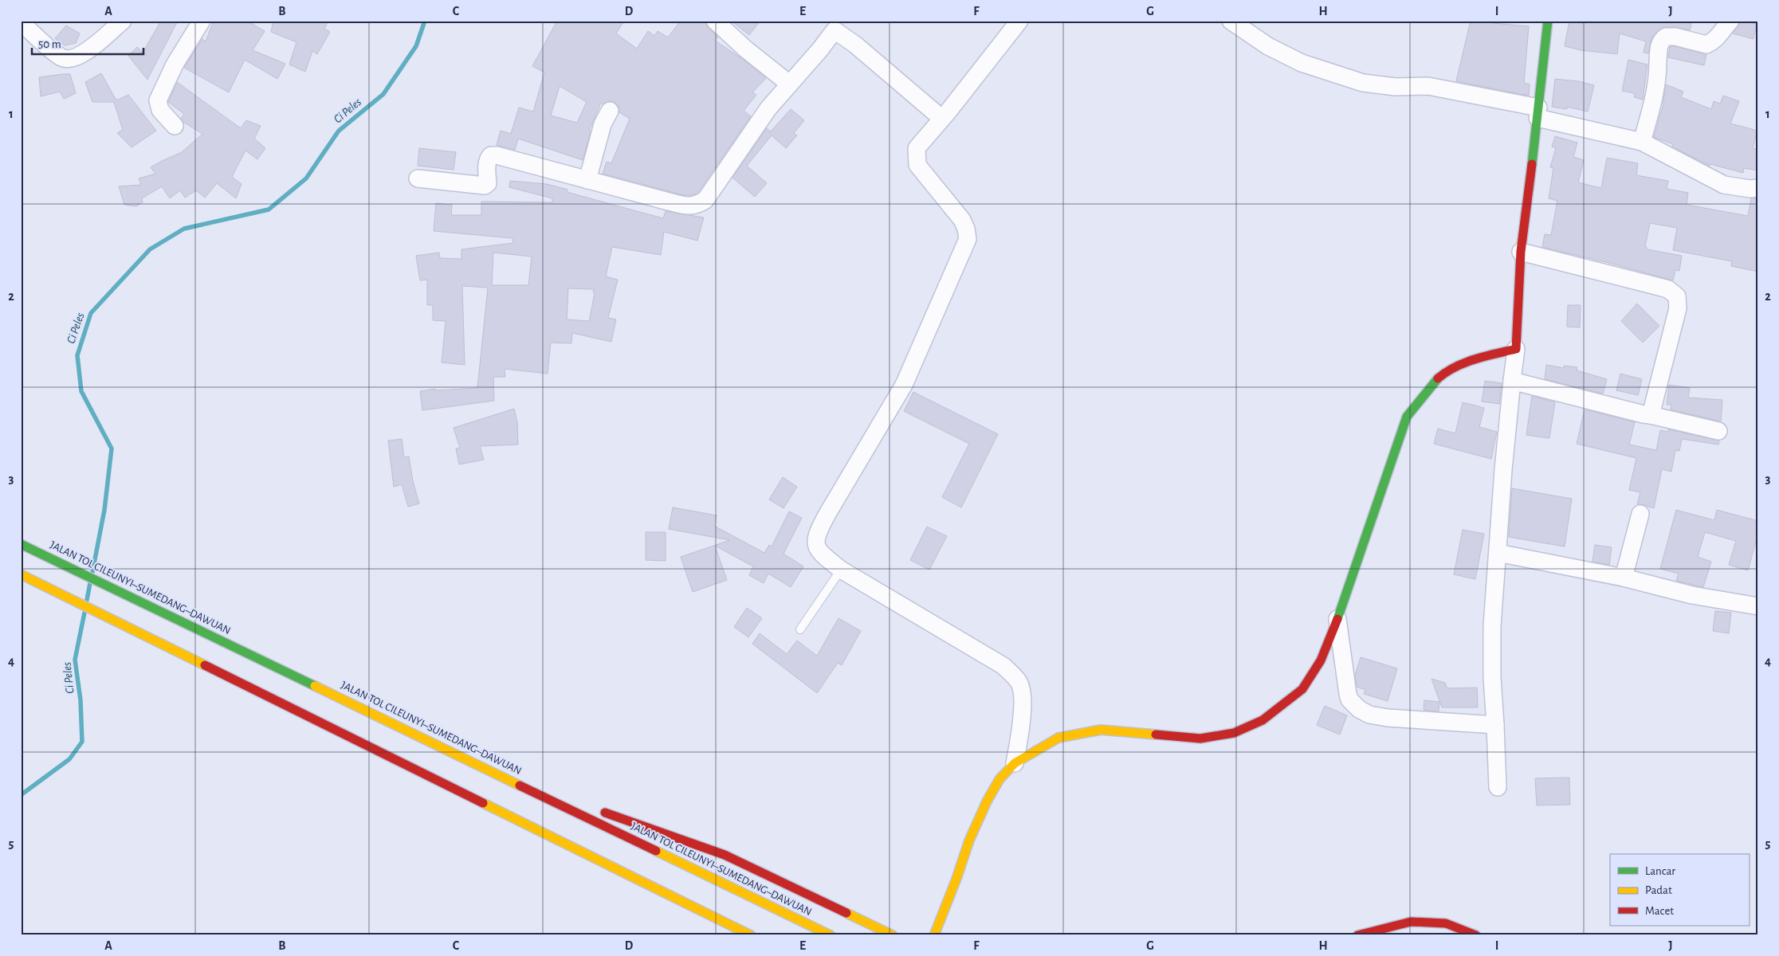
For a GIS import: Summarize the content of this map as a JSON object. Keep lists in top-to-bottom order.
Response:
{
  "streets": {
    "main road": ["JALAN TOL CILEUNYI–SUMEDANG–DAWUAN"]
  },
  "water": ["Ci Peles"],
  "legend": ["Lancar", "Padat", "Macet"],
  "scale_bar": "50 m",
  "grid": {
    "columns": [
      "A",
      "B",
      "C",
      "D",
      "E",
      "F",
      "G",
      "H",
      "I",
      "J"
    ],
    "rows": [
      "1",
      "2",
      "3",
      "4",
      "5"
    ]
  }
}
